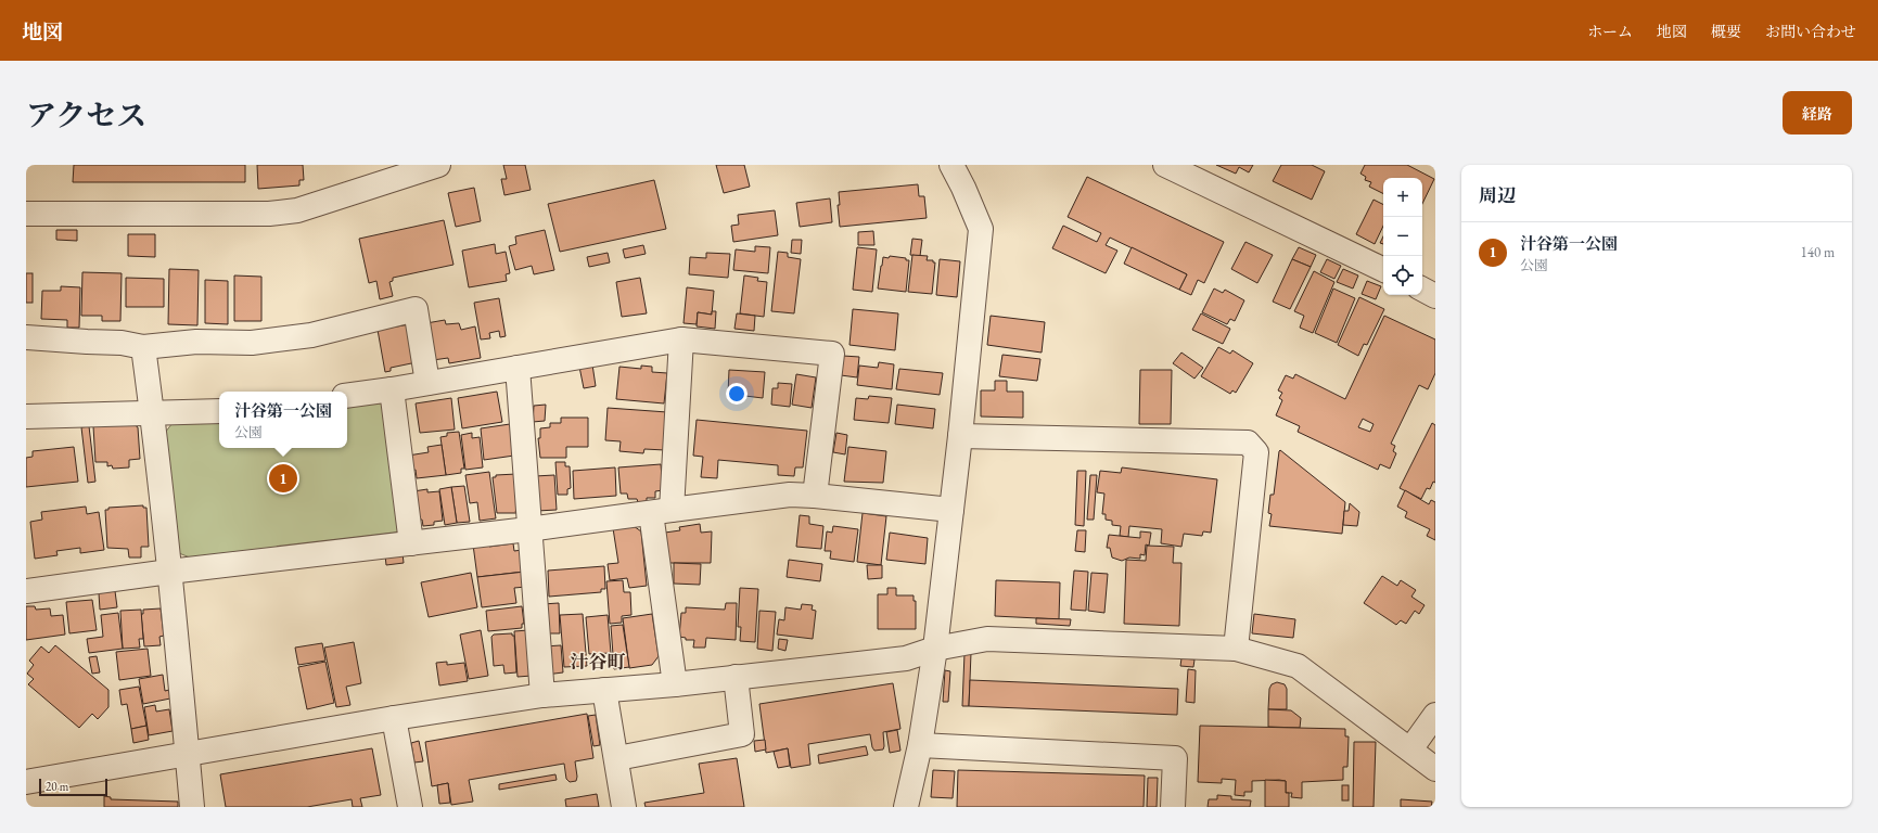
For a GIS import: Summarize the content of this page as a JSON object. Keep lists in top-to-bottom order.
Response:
{
  "districts": ["汁谷町"],
  "scale_bar": "20 m",
  "page": {
    "header": "地図",
    "nav": [
      "ホーム",
      "地図",
      "概要",
      "お問い合わせ"
    ],
    "title": "アクセス",
    "buttons": "経路",
    "heading": "周辺",
    "map_buttons": ["+", "−"],
    "list": [
      {
        "mark": "1",
        "name": "汁谷第一公園",
        "note": "公園",
        "value": "140 m"
      }
    ],
    "popup": ["汁谷第一公園", "公園"],
    "pins": "1",
    "scale": "20 m"
  }
}
